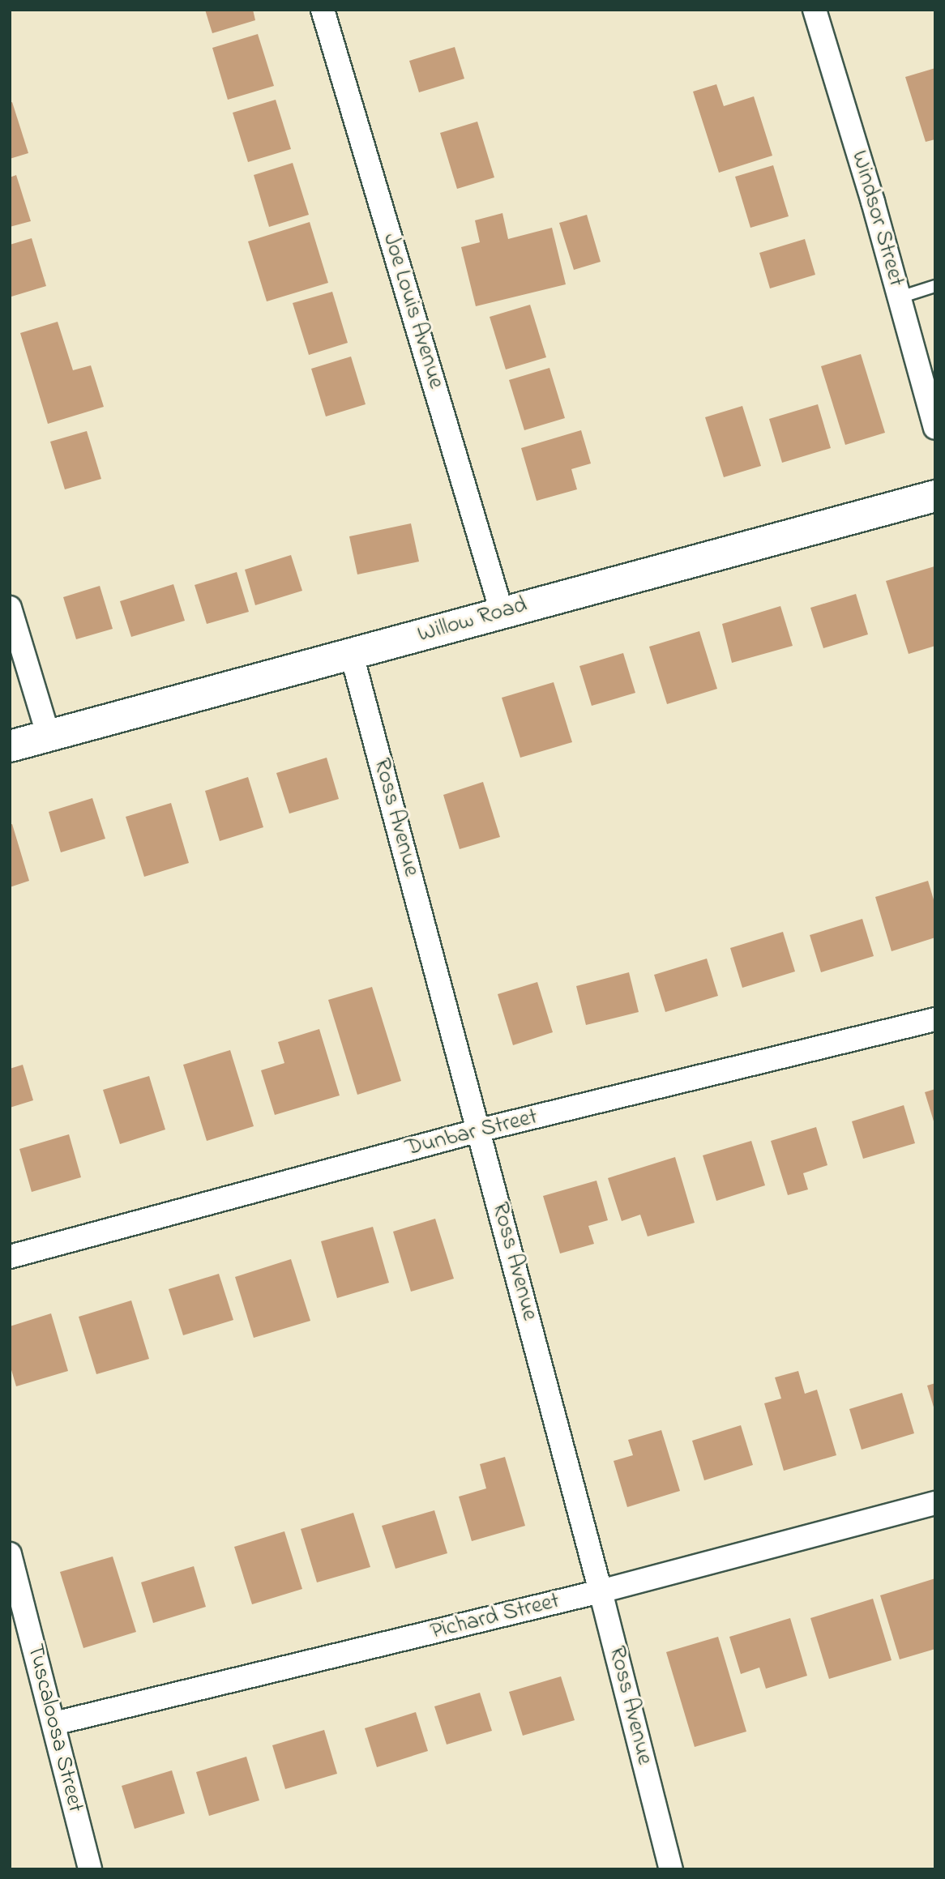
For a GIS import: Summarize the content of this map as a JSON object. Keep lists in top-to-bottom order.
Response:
{
  "streets": {
    "street": [
      "Windsor Street",
      "Joe Louis Avenue",
      "Willow Road",
      "Ross Avenue",
      "Dunbar Street",
      "Pichard Street",
      "Tuscaloosa Street"
    ]
  },
  "crossings": [
    ["Joe Louis Avenue", "Willow Road"],
    ["Willow Road", "Ross Avenue"],
    ["Ross Avenue", "Dunbar Street"],
    ["Ross Avenue", "Pichard Street"],
    ["Pichard Street", "Tuscaloosa Street"]
  ]
}
